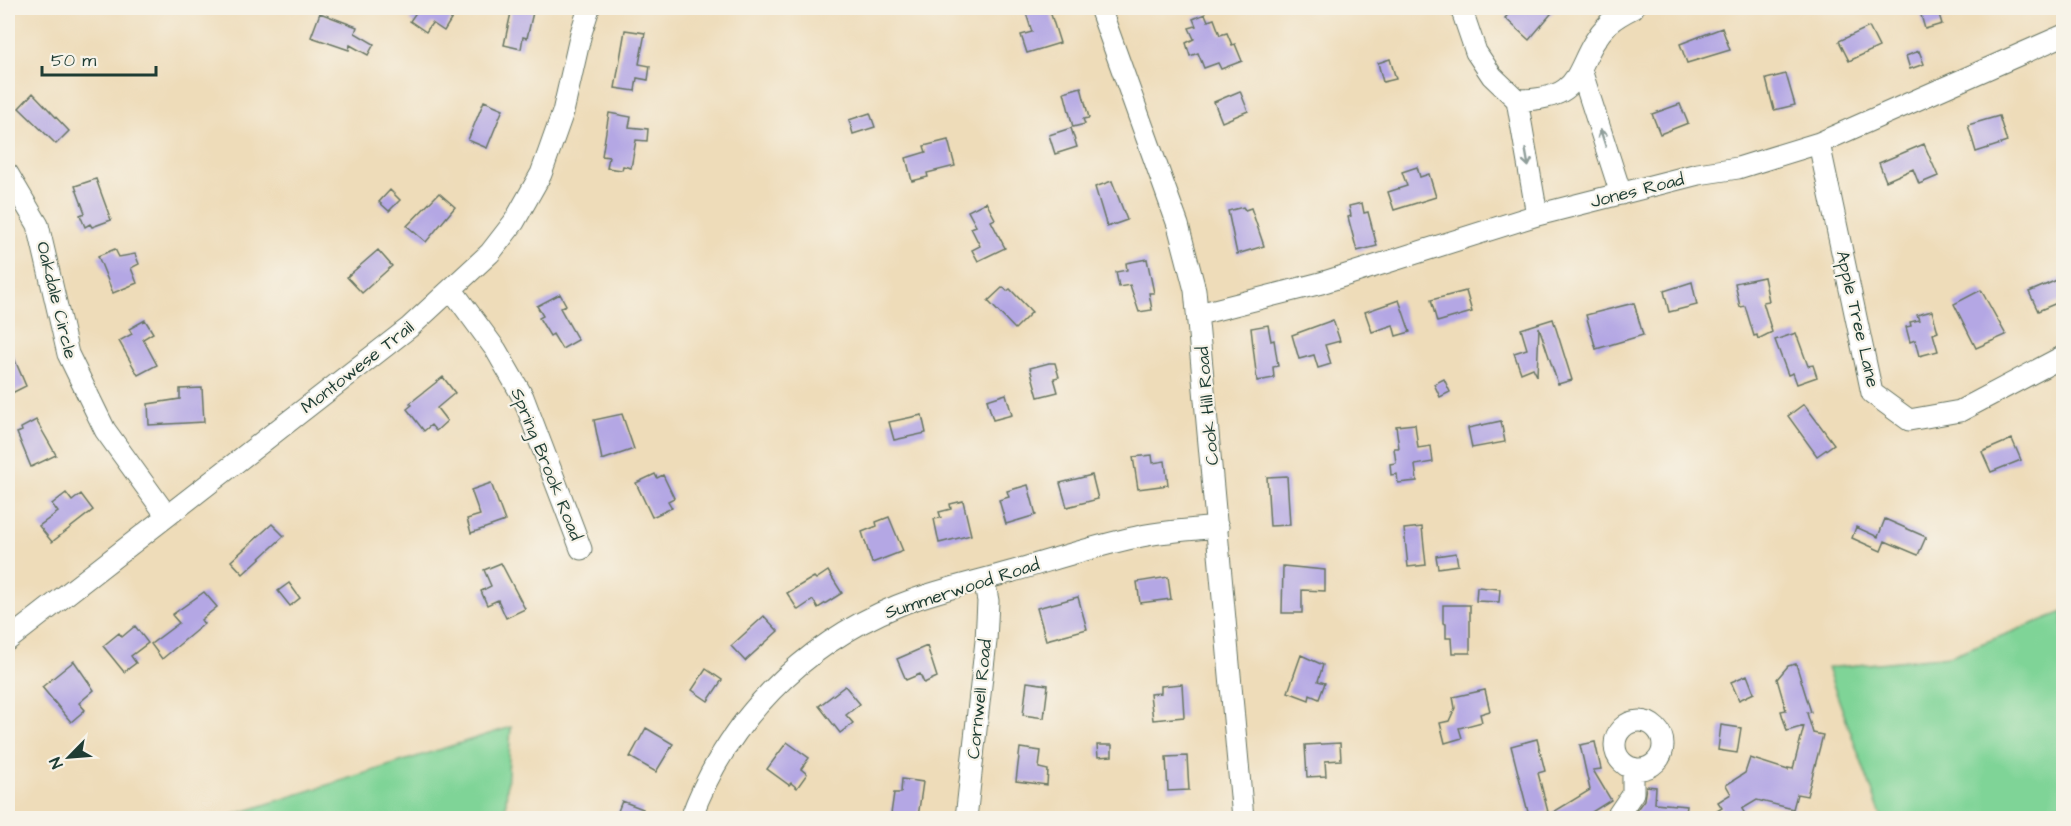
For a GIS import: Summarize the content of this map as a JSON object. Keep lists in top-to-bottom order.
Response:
{
  "streets": {
    "street": [
      "Jones Road",
      "Oakdale Circle",
      "Apple Tree Lane",
      "Montowese Trail",
      "Cook Hill Road",
      "Spring Brook Road",
      "Summerwood Road",
      "Cornwell Road"
    ]
  },
  "crossings": [
    ["Jones Road", "Apple Tree Lane"],
    ["Jones Road", "Cook Hill Road"],
    ["Oakdale Circle", "Montowese Trail"],
    ["Montowese Trail", "Spring Brook Road"],
    ["Cook Hill Road", "Summerwood Road"],
    ["Summerwood Road", "Cornwell Road"]
  ],
  "scale_bar": "50 m",
  "north": "bottom left"
}
